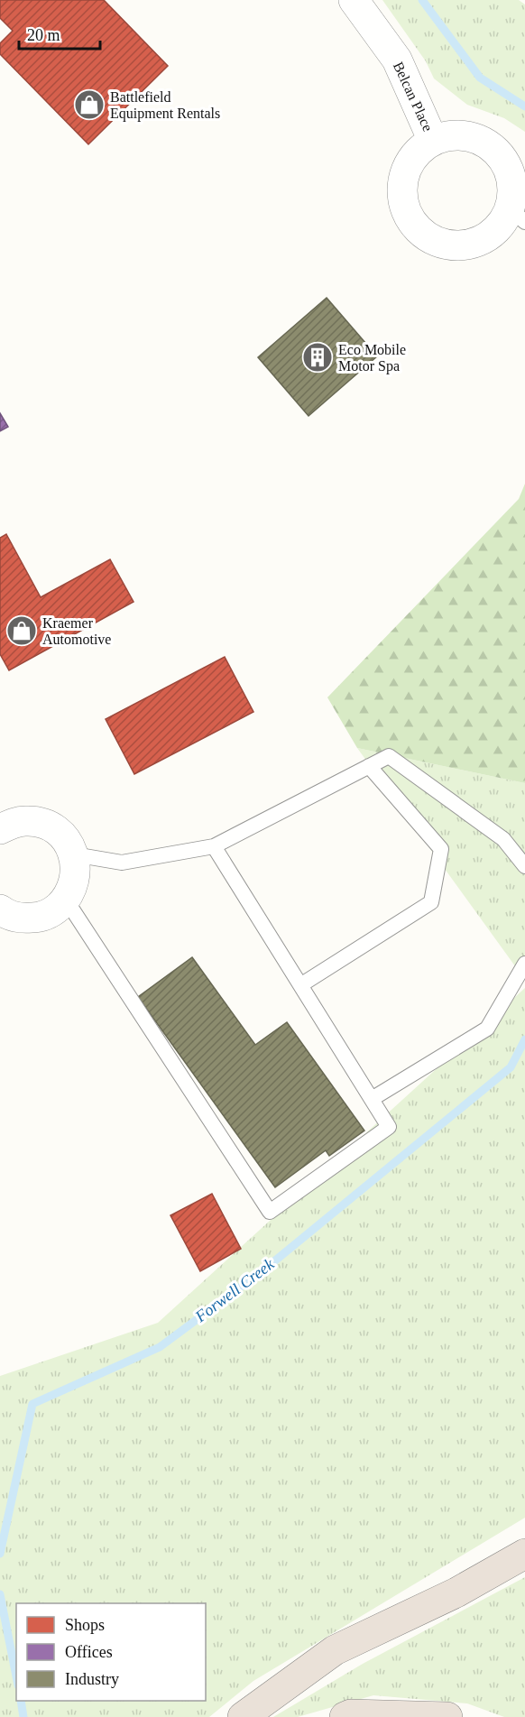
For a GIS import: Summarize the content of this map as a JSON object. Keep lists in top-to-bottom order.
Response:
{
  "streets": {
    "street": ["Belcan Place"]
  },
  "water": ["Forwell Creek"],
  "places": {
    "shop": ["Battlefield Equipment Rentals", "Kraemer Automotive"],
    "building": ["Eco Mobile Motor Spa"]
  },
  "legend": ["Shops", "Offices", "Industry"],
  "scale_bar": "20 m"
}
